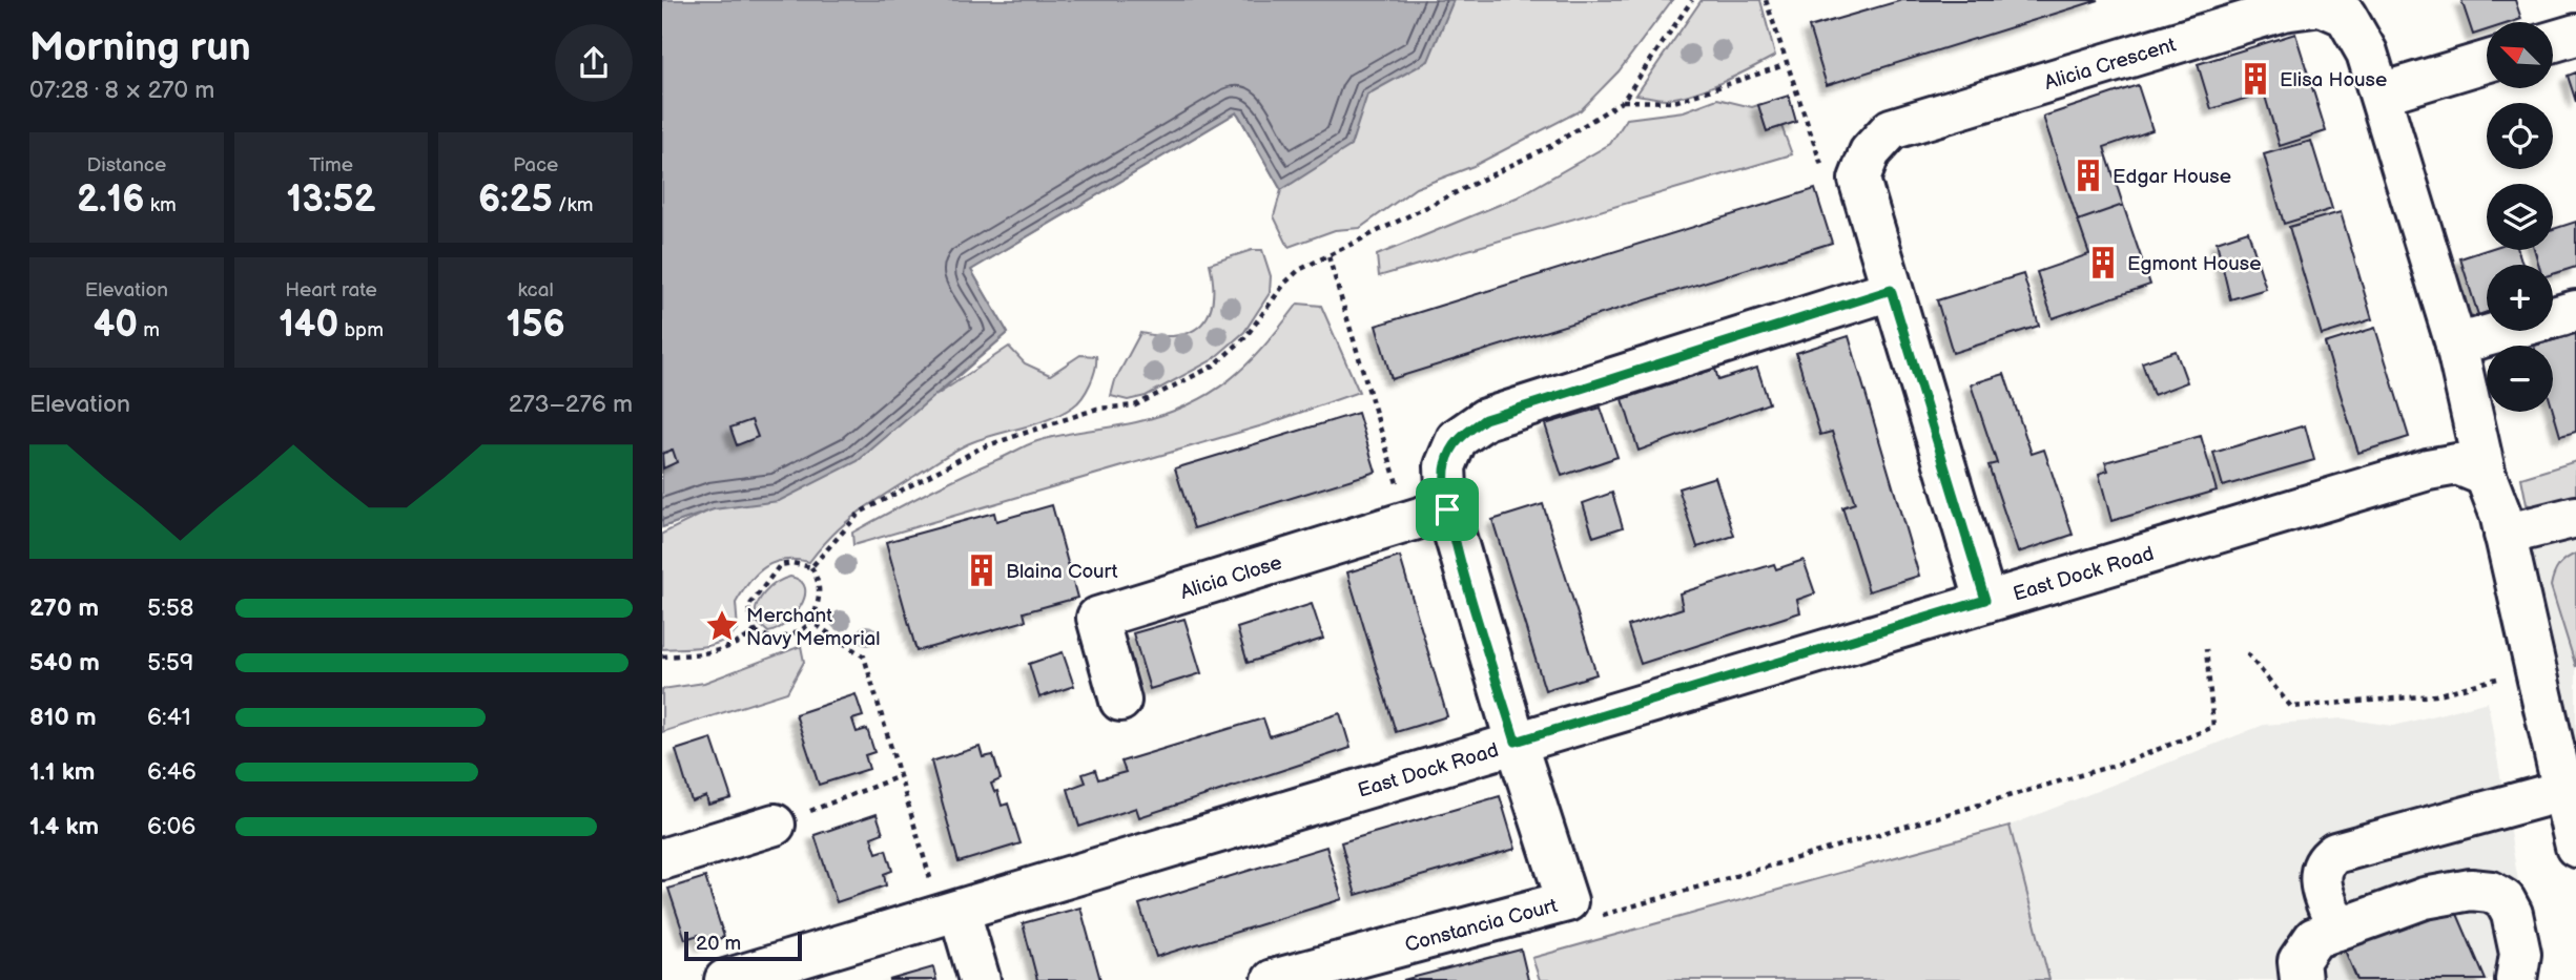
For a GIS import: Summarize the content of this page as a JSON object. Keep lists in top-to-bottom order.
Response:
{
  "streets": {
    "street": [
      "Alicia Crescent",
      "East Dock Road",
      "Alicia Close",
      "Constancia Court"
    ]
  },
  "crossings": [
    ["Alicia Crescent", "East Dock Road"],
    ["Alicia Crescent", "Constancia Court"],
    ["East Dock Road", "Constancia Court"],
    ["Alicia Close", "Constancia Court"]
  ],
  "places": {
    "building": [
      "Elisa House",
      "Edgar House",
      "Egmont House",
      "Blaina Court"
    ],
    "place": ["Merchant Navy Memorial"]
  },
  "scale_bar": "20 m",
  "north": "top left",
  "page": {
    "heading": ["Morning run", "07:28 · 8 × 270 m"],
    "map_buttons": ["+", "−"],
    "stats": [
      ["Distance", "2.16 km"],
      ["Time", "13:52"],
      ["Pace", "6:25 /km"],
      ["Elevation", "40 m"],
      ["Heart rate", "140 bpm"],
      ["kcal", "156"]
    ],
    "chart": ["Elevation", "273–276 m"],
    "list": [
      {
        "name": "270 m",
        "note": "5:58"
      },
      {
        "name": "540 m",
        "note": "5:59"
      },
      {
        "name": "810 m",
        "note": "6:41"
      },
      {
        "name": "1.1 km",
        "note": "6:46"
      },
      {
        "name": "1.4 km",
        "note": "6:06"
      }
    ],
    "scale": "20 m"
  }
}
